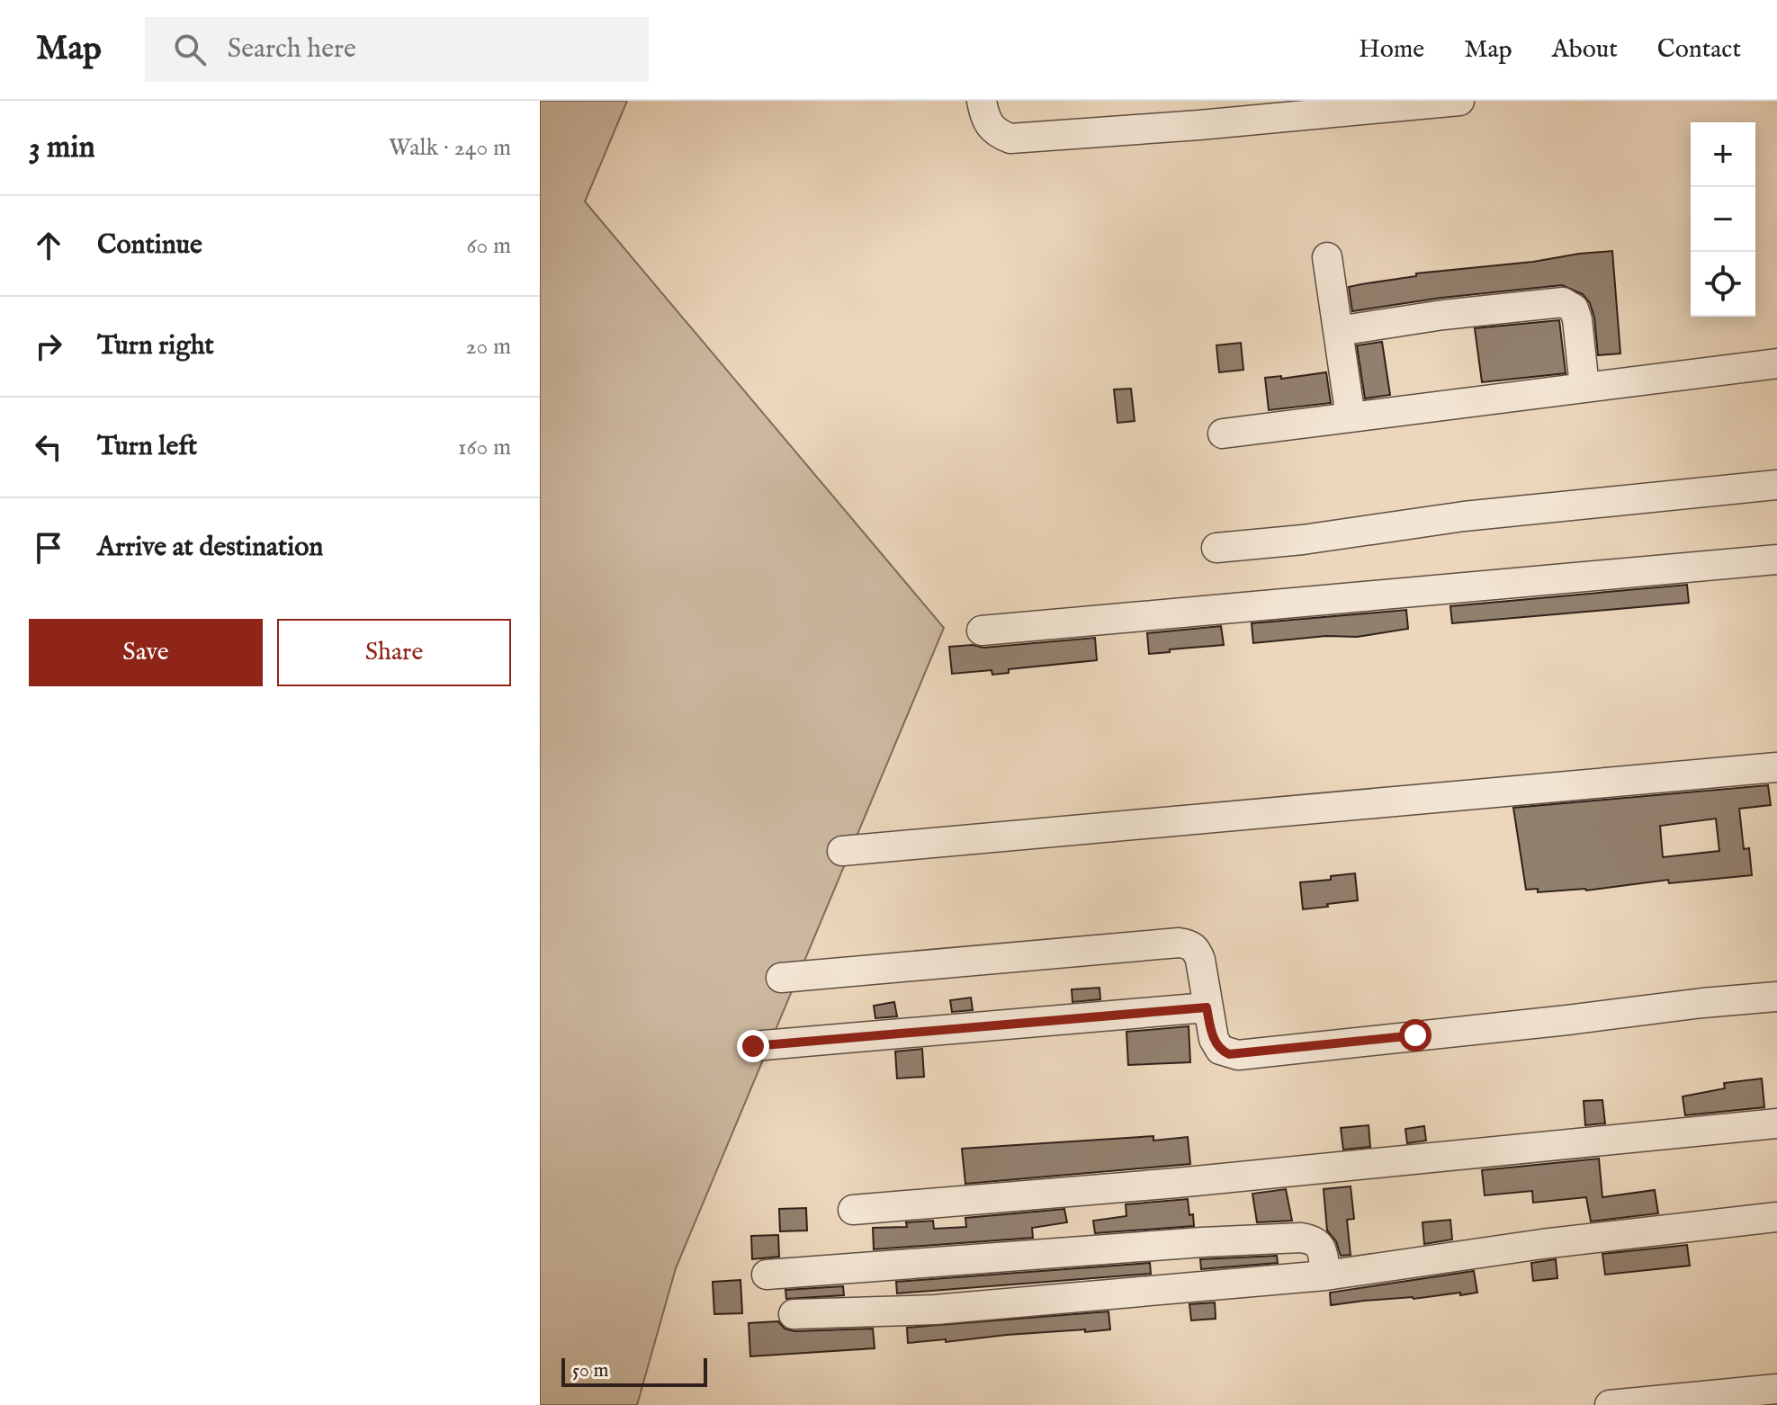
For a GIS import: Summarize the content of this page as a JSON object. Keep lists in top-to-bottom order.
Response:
{
  "scale_bar": "50 m",
  "page": {
    "header": "Map",
    "search": "Search here",
    "nav": [
      "Home",
      "Map",
      "About",
      "Contact"
    ],
    "heading": ["3 min", "Walk · 240 m"],
    "map_buttons": ["+", "−"],
    "list": [
      ["Continue", "60 m"],
      ["Turn right", "20 m"],
      ["Turn left", "160 m"],
      "Arrive at destination"
    ],
    "buttons": ["Save", "Share"],
    "scale": "50 m"
  }
}
